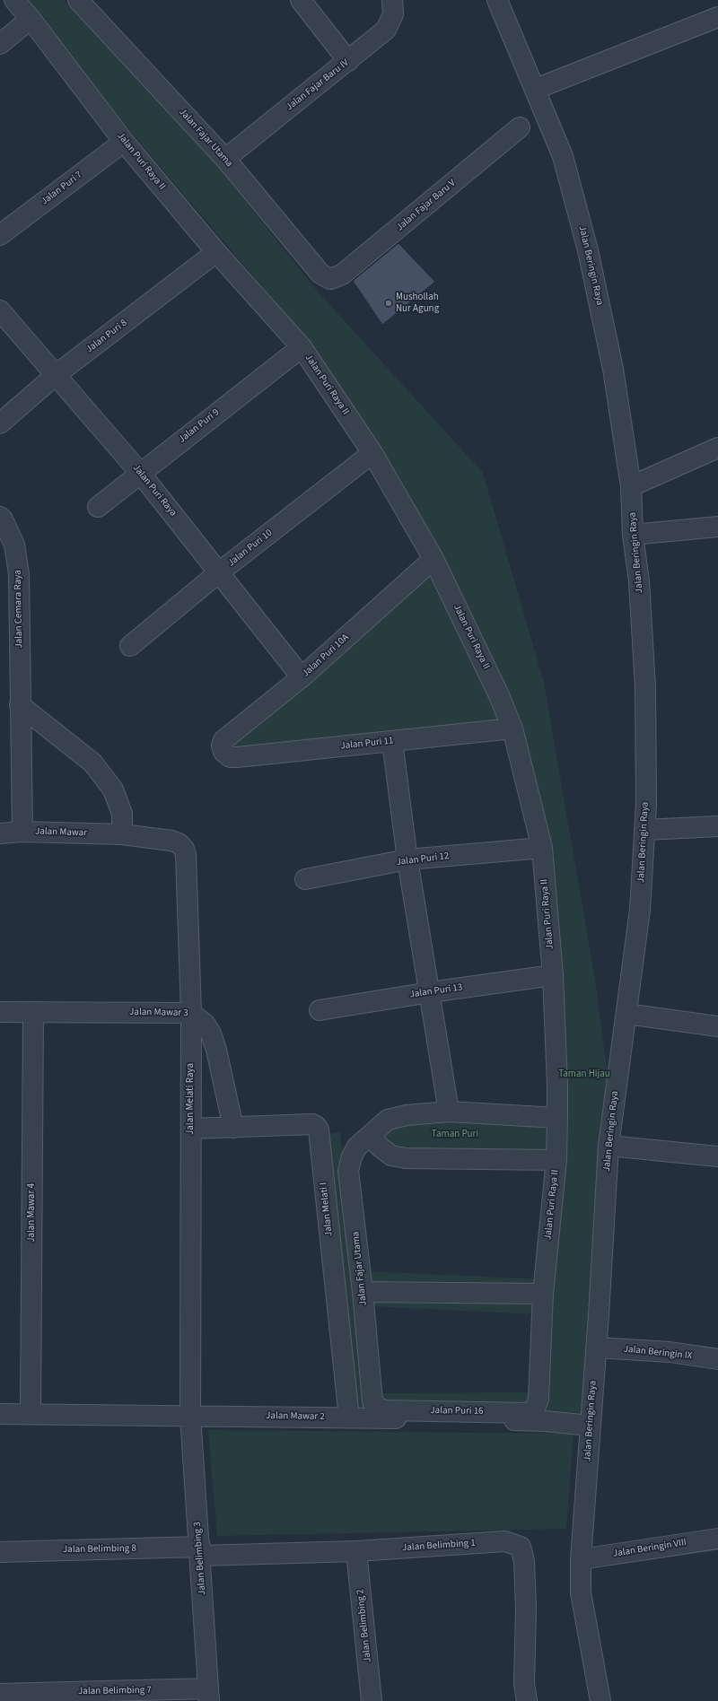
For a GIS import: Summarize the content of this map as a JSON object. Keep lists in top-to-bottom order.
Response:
{
  "streets": {
    "street": [
      "Jalan Fajar Baru IV",
      "Jalan Fajar Utama",
      "Jalan Puri Raya II",
      "Jalan Puri 7",
      "Jalan Fajar Baru V",
      "Jalan Beringin Raya",
      "Jalan Puri 8",
      "Jalan Puri 9",
      "Jalan Puri Raya",
      "Jalan Puri 10",
      "Jalan Cemara Raya",
      "Jalan Puri 10A",
      "Jalan Puri 11",
      "Jalan Mawar",
      "Jalan Puri 12",
      "Jalan Puri 13",
      "Jalan Mawar 3",
      "Jalan Melati Raya",
      "Jalan Melati I",
      "Jalan Mawar 4",
      "Jalan Beringin IX",
      "Jalan Puri 16",
      "Jalan Mawar 2",
      "Jalan Belimbing 1",
      "Jalan Beringin VIII",
      "Jalan Belimbing 8",
      "Jalan Belimbing 3",
      "Jalan Belimbing 2",
      "Jalan Belimbing 7"
    ]
  },
  "crossings": [
    ["Jalan Fajar Baru IV", "Jalan Fajar Utama"],
    ["Jalan Fajar Utama", "Jalan Puri Raya II"],
    ["Jalan Fajar Utama", "Jalan Fajar Baru V"],
    ["Jalan Fajar Utama", "Jalan Puri 16"],
    ["Jalan Puri Raya II", "Jalan Puri 7"],
    ["Jalan Puri Raya II", "Jalan Puri 8"],
    ["Jalan Puri Raya II", "Jalan Puri 9"],
    ["Jalan Puri Raya II", "Jalan Puri 10"],
    ["Jalan Puri Raya II", "Jalan Puri 10A"],
    ["Jalan Puri Raya II", "Jalan Puri 11"],
    ["Jalan Puri Raya II", "Jalan Puri 12"],
    ["Jalan Puri Raya II", "Jalan Puri 13"],
    ["Jalan Puri Raya II", "Jalan Puri 16"],
    ["Jalan Beringin Raya", "Jalan Beringin IX"],
    ["Jalan Beringin Raya", "Jalan Mawar 2"],
    ["Jalan Beringin Raya", "Jalan Beringin VIII"],
    ["Jalan Puri 8", "Jalan Puri Raya"],
    ["Jalan Puri 9", "Jalan Puri Raya"],
    ["Jalan Puri Raya", "Jalan Puri 10"],
    ["Jalan Puri Raya", "Jalan Puri 10A"],
    ["Jalan Cemara Raya", "Jalan Mawar"],
    ["Jalan Puri 10A", "Jalan Puri 11"],
    ["Jalan Mawar", "Jalan Melati Raya"],
    ["Jalan Mawar 3", "Jalan Melati Raya"],
    ["Jalan Mawar 3", "Jalan Melati I"],
    ["Jalan Mawar 3", "Jalan Mawar 4"],
    ["Jalan Melati Raya", "Jalan Melati I"],
    ["Jalan Melati Raya", "Jalan Mawar 2"],
    ["Jalan Melati Raya", "Jalan Belimbing 3"],
    ["Jalan Melati I", "Jalan Mawar 2"],
    ["Jalan Mawar 4", "Jalan Mawar 2"],
    ["Jalan Mawar 2", "Jalan Belimbing 3"],
    ["Jalan Belimbing 1", "Jalan Belimbing 8"],
    ["Jalan Belimbing 1", "Jalan Belimbing 3"],
    ["Jalan Belimbing 1", "Jalan Belimbing 2"],
    ["Jalan Belimbing 8", "Jalan Belimbing 3"],
    ["Jalan Belimbing 3", "Jalan Belimbing 7"]
  ],
  "parks": ["Taman Hijau", "Taman Puri"],
  "places": ["Mushollah Nur Agung"]
}
